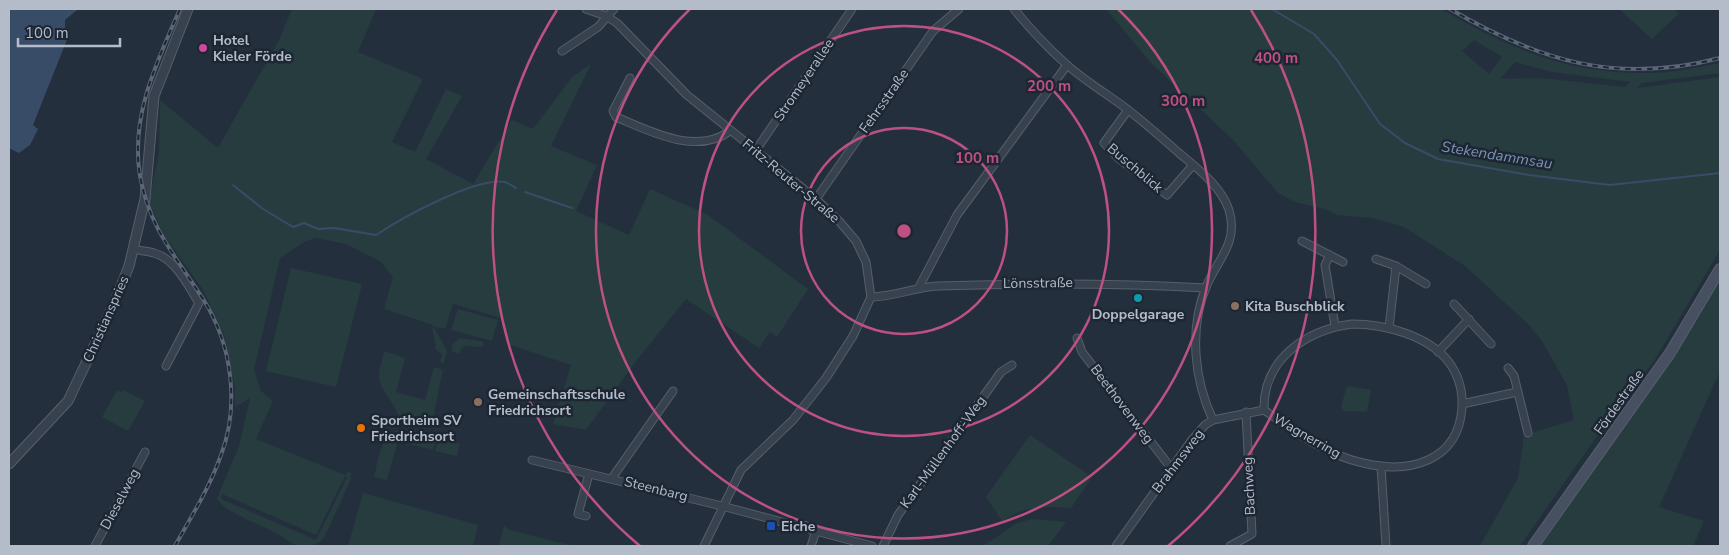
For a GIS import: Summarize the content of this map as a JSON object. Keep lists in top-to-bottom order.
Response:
{
  "streets": {
    "main road": ["Fördestraße"],
    "street": [
      "Stromeyerallee",
      "Fehrsstraße",
      "Buschblick",
      "Fritz-Reuter-Straße",
      "Lönsstraße",
      "Christianspries",
      "Beethovenweg",
      "Wagnerring",
      "Karl-Müllenhoff-Weg",
      "Brahmsweg",
      "Bachweg",
      "Steenbarg",
      "Dieselweg"
    ]
  },
  "crossings": [
    ["Stromeyerallee", "Fritz-Reuter-Straße"],
    ["Fehrsstraße", "Fritz-Reuter-Straße"],
    ["Fritz-Reuter-Straße", "Lönsstraße"],
    ["Beethovenweg", "Brahmsweg"],
    ["Wagnerring", "Brahmsweg"],
    ["Brahmsweg", "Bachweg"]
  ],
  "water": ["Stekendammsau"],
  "places": {
    "other": [
      "Hotel Kieler Förde",
      "Doppelgarage",
      "Kita Buschblick",
      "Gemeinschaftsschule Friedrichsort",
      "Sportheim SV Friedrichsort"
    ],
    "transit": ["Eiche"]
  },
  "scale_bar": "100 m",
  "rings": [
    "400 m",
    "200 m",
    "300 m",
    "100 m"
  ]
}
